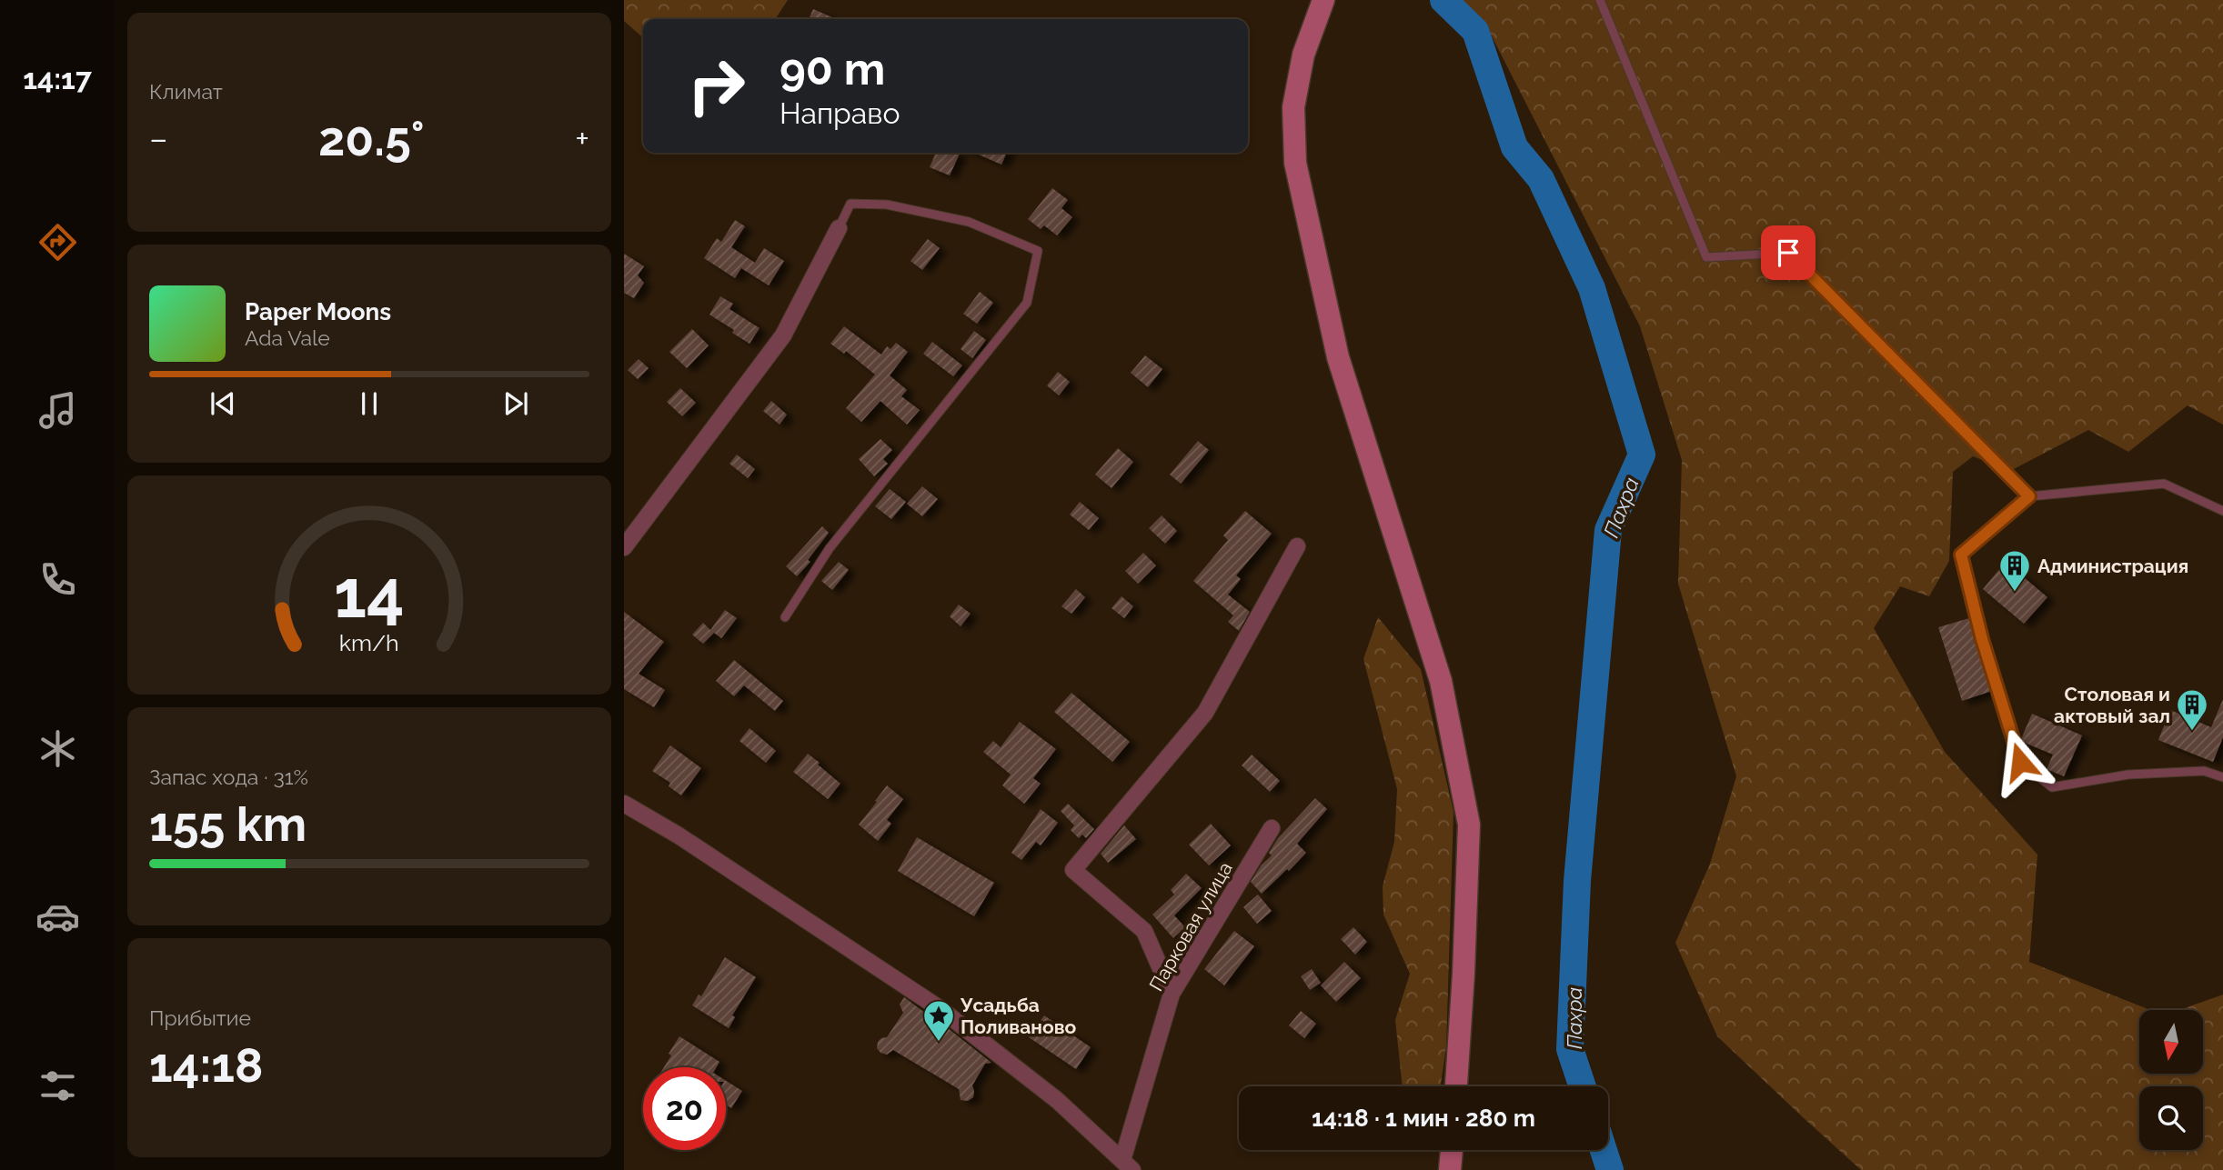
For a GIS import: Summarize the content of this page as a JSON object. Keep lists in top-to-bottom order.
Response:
{
  "streets": {
    "street": ["Парковая улица"]
  },
  "water": ["Пахра"],
  "places": {
    "building": ["Администрация", "Столовая и актовый зал"],
    "place": ["Усадьба Поливаново"]
  },
  "north": "bottom",
  "page": {
    "tabs": "14:17",
    "tile": [
      "Климат",
      ["Запас хода · 31%", "155 km"],
      ["Прибытие", "14:18"]
    ],
    "turn": ["90 m", "Направо"],
    "heat": ["−", "20.5°", "+"],
    "song": ["Paper Moons", "Ada Vale"],
    "limit": "20",
    "trip": "14:18 · 1 мин · 280 m",
    "gauge": ["14", "km/h"]
  }
}
